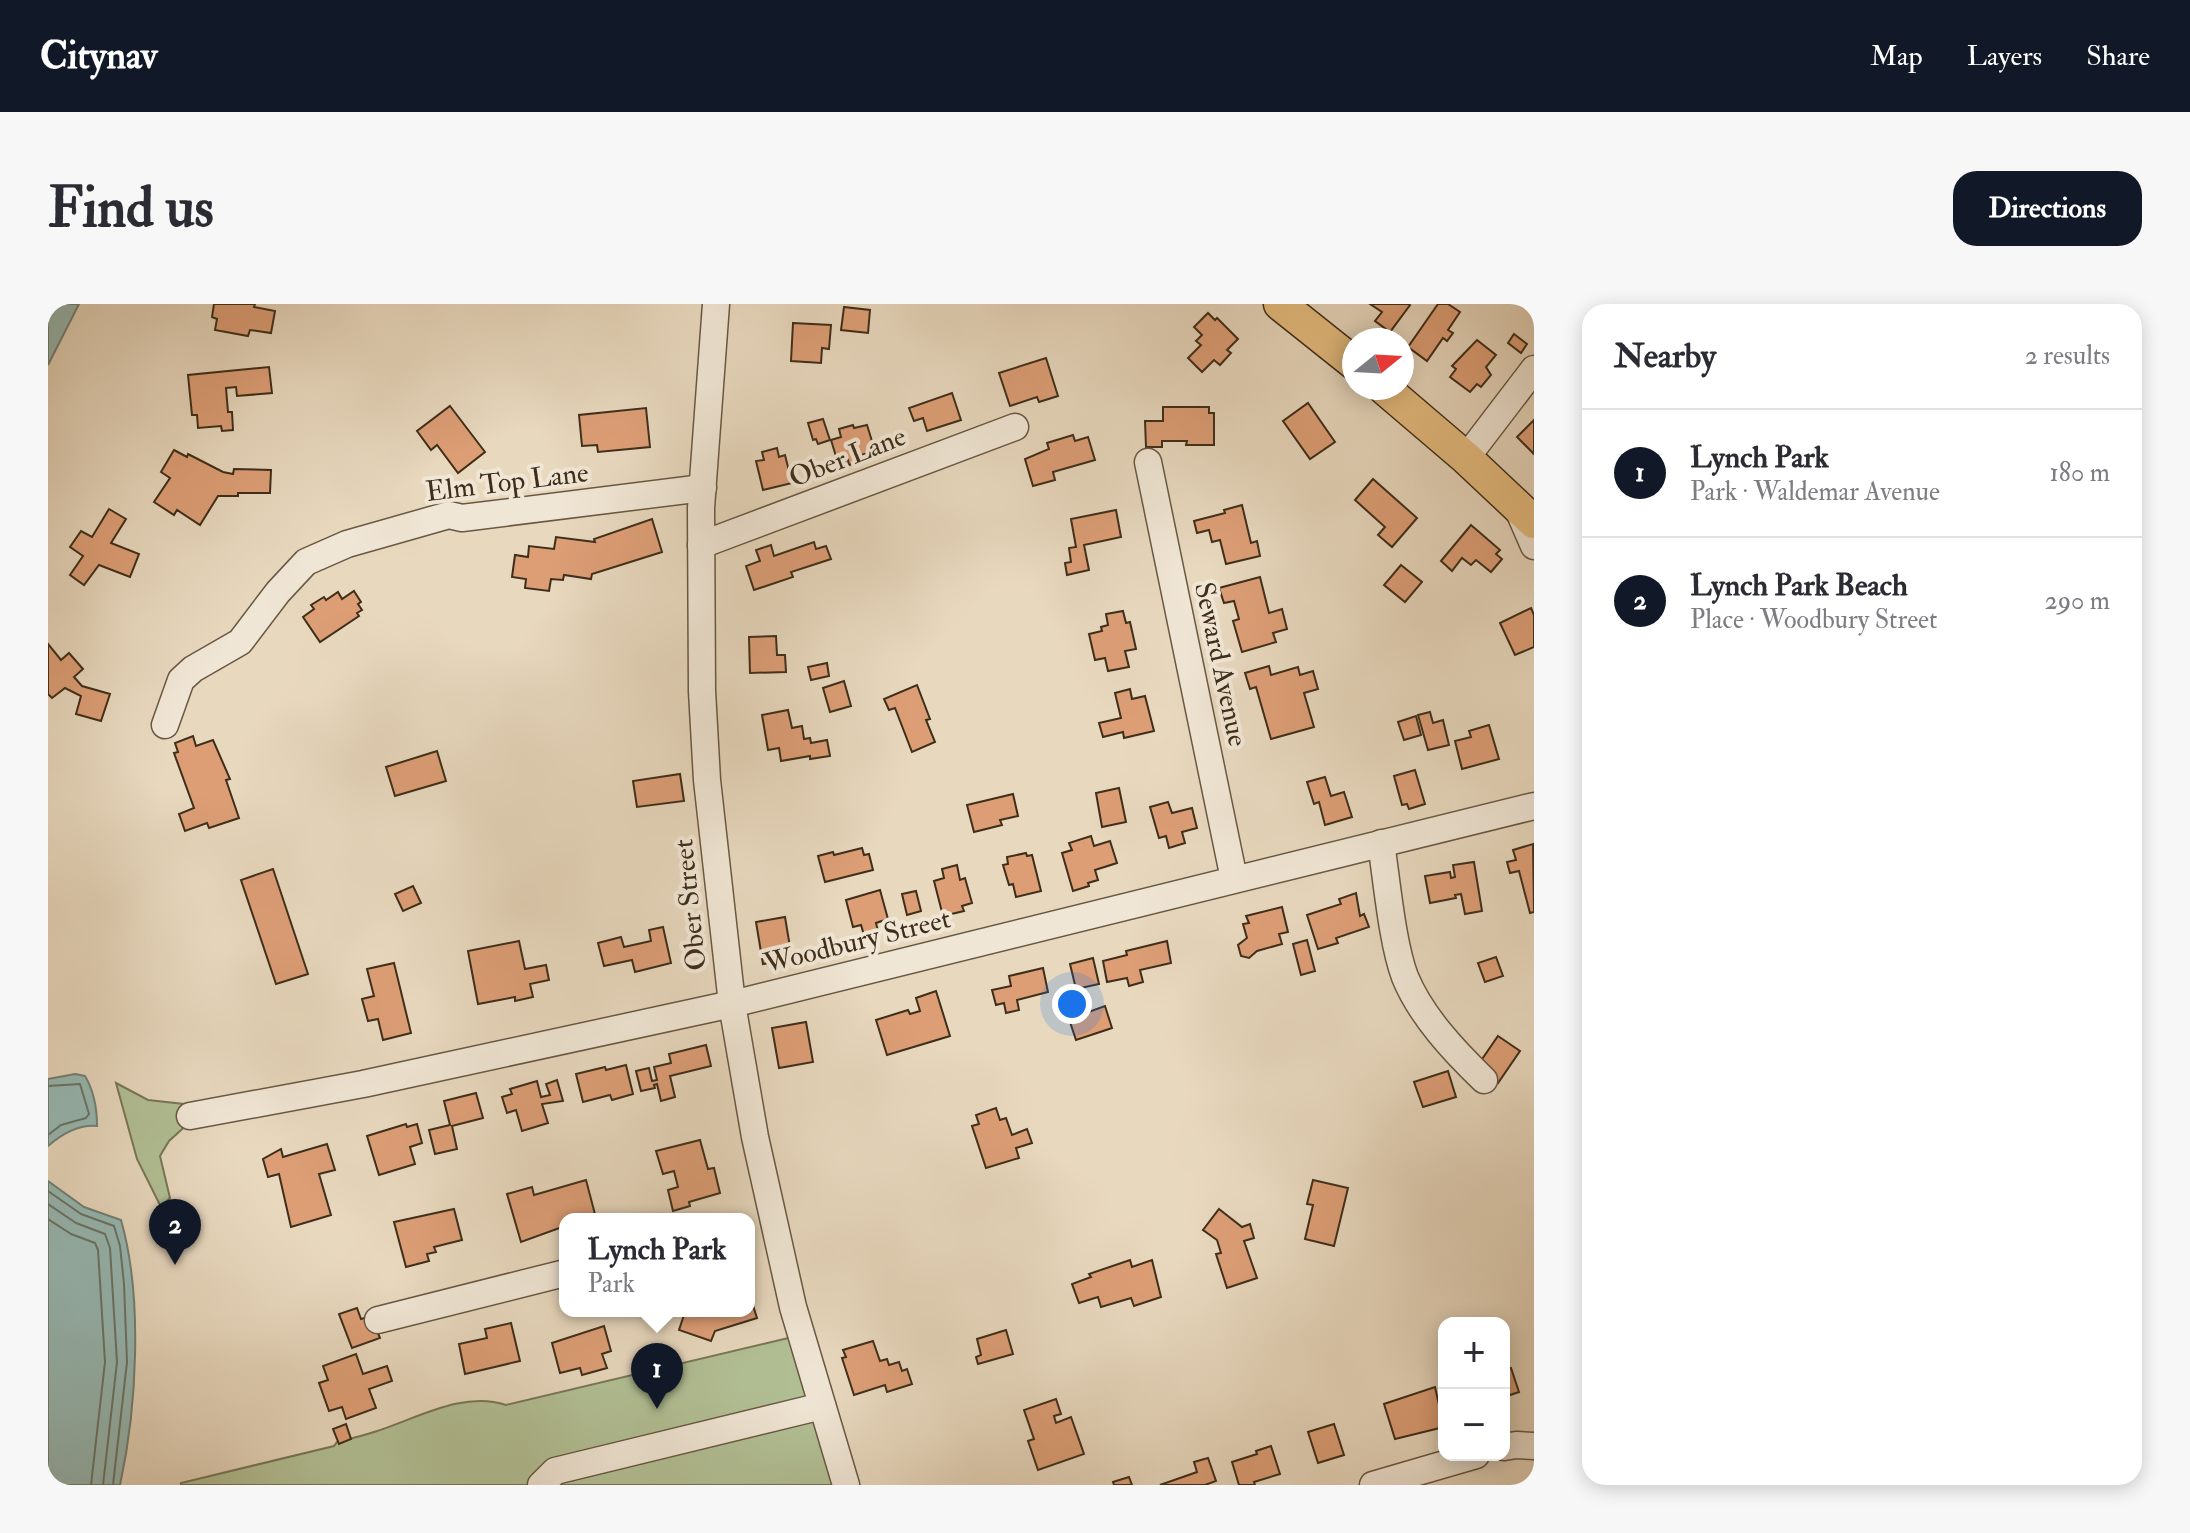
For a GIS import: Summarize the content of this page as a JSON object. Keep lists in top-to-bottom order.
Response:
{
  "streets": {
    "street": [
      "Ober Lane",
      "Elm Top Lane",
      "Seward Avenue",
      "Ober Street",
      "Woodbury Street"
    ]
  },
  "crossings": [
    ["Ober Lane", "Ober Street"],
    ["Elm Top Lane", "Ober Street"],
    ["Seward Avenue", "Woodbury Street"],
    ["Ober Street", "Woodbury Street"]
  ],
  "north": "right",
  "page": {
    "header": "Citynav",
    "nav": ["Map", "Layers", "Share"],
    "buttons": "Directions",
    "title": "Find us",
    "heading": ["Nearby", "2 results"],
    "list": [
      {
        "mark": "1",
        "name": "Lynch Park",
        "note": "Park · Waldemar Avenue",
        "value": "180 m"
      },
      {
        "mark": "2",
        "name": "Lynch Park Beach",
        "note": "Place · Woodbury Street",
        "value": "290 m"
      }
    ],
    "pins": ["2", "1"],
    "popup": ["Lynch Park", "Park"],
    "map_buttons": ["+", "−"]
  }
}
